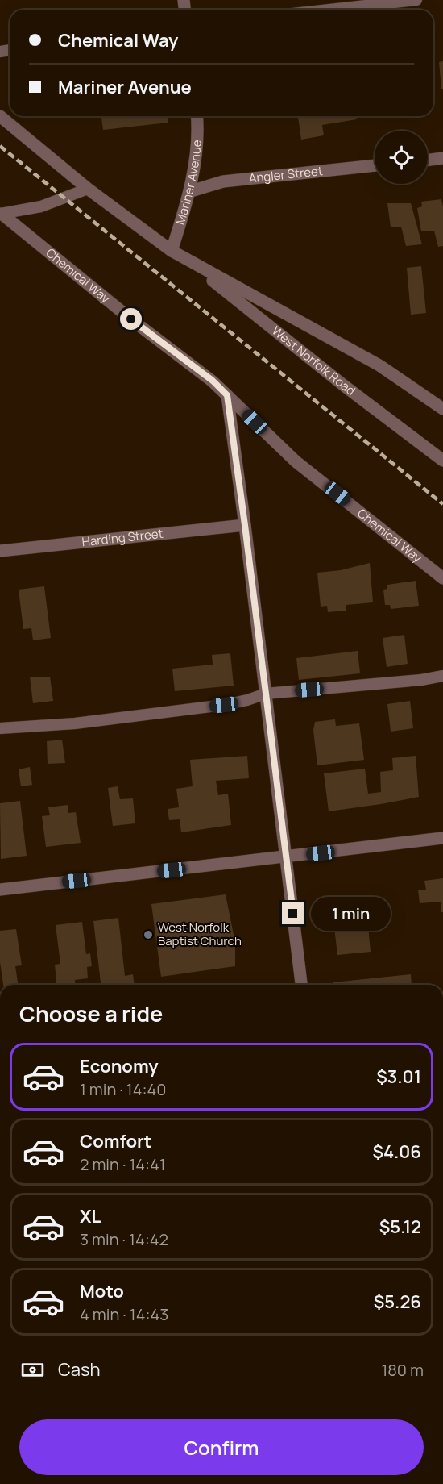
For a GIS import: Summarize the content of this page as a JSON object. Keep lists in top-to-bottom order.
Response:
{
  "streets": {
    "street": [
      "Angler Street",
      "Mariner Avenue",
      "Chemical Way",
      "West Norfolk Road",
      "Harding Street"
    ]
  },
  "crossings": [
    ["Angler Street", "Mariner Avenue"],
    ["Mariner Avenue", "West Norfolk Road"]
  ],
  "places": ["West Norfolk Baptist Church"],
  "page": {
    "banner": ["Chemical Way", "Mariner Avenue"],
    "bubble": "1 min",
    "heading": "Choose a ride",
    "list": [
      {
        "name": "Economy",
        "note": "1 min · 14:40",
        "value": "$3.01"
      },
      {
        "name": "Comfort",
        "note": "2 min · 14:41",
        "value": "$4.06"
      },
      {
        "name": "XL",
        "note": "3 min · 14:42",
        "value": "$5.12"
      },
      {
        "name": "Moto",
        "note": "4 min · 14:43",
        "value": "$5.26"
      }
    ],
    "pay": ["Cash", "180 m"],
    "buttons": "Confirm"
  }
}
